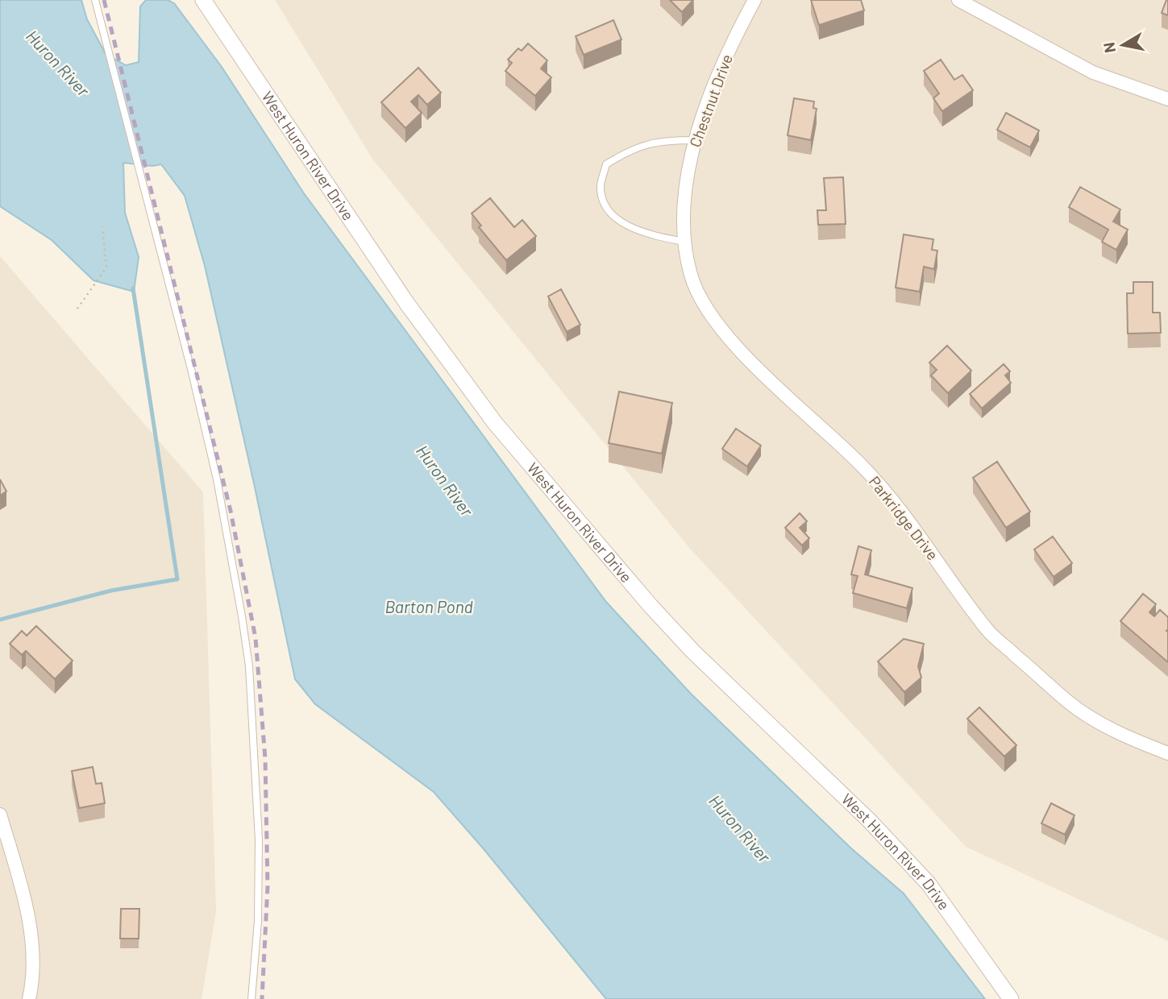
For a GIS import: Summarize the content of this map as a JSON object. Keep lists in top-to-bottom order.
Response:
{
  "streets": {
    "street": ["Chestnut Drive", "West Huron River Drive", "Parkridge Drive"]
  },
  "crossings": [
    ["Chestnut Drive", "Parkridge Drive"]
  ],
  "water": ["Huron River", "Barton Pond"],
  "north": "left"
}
